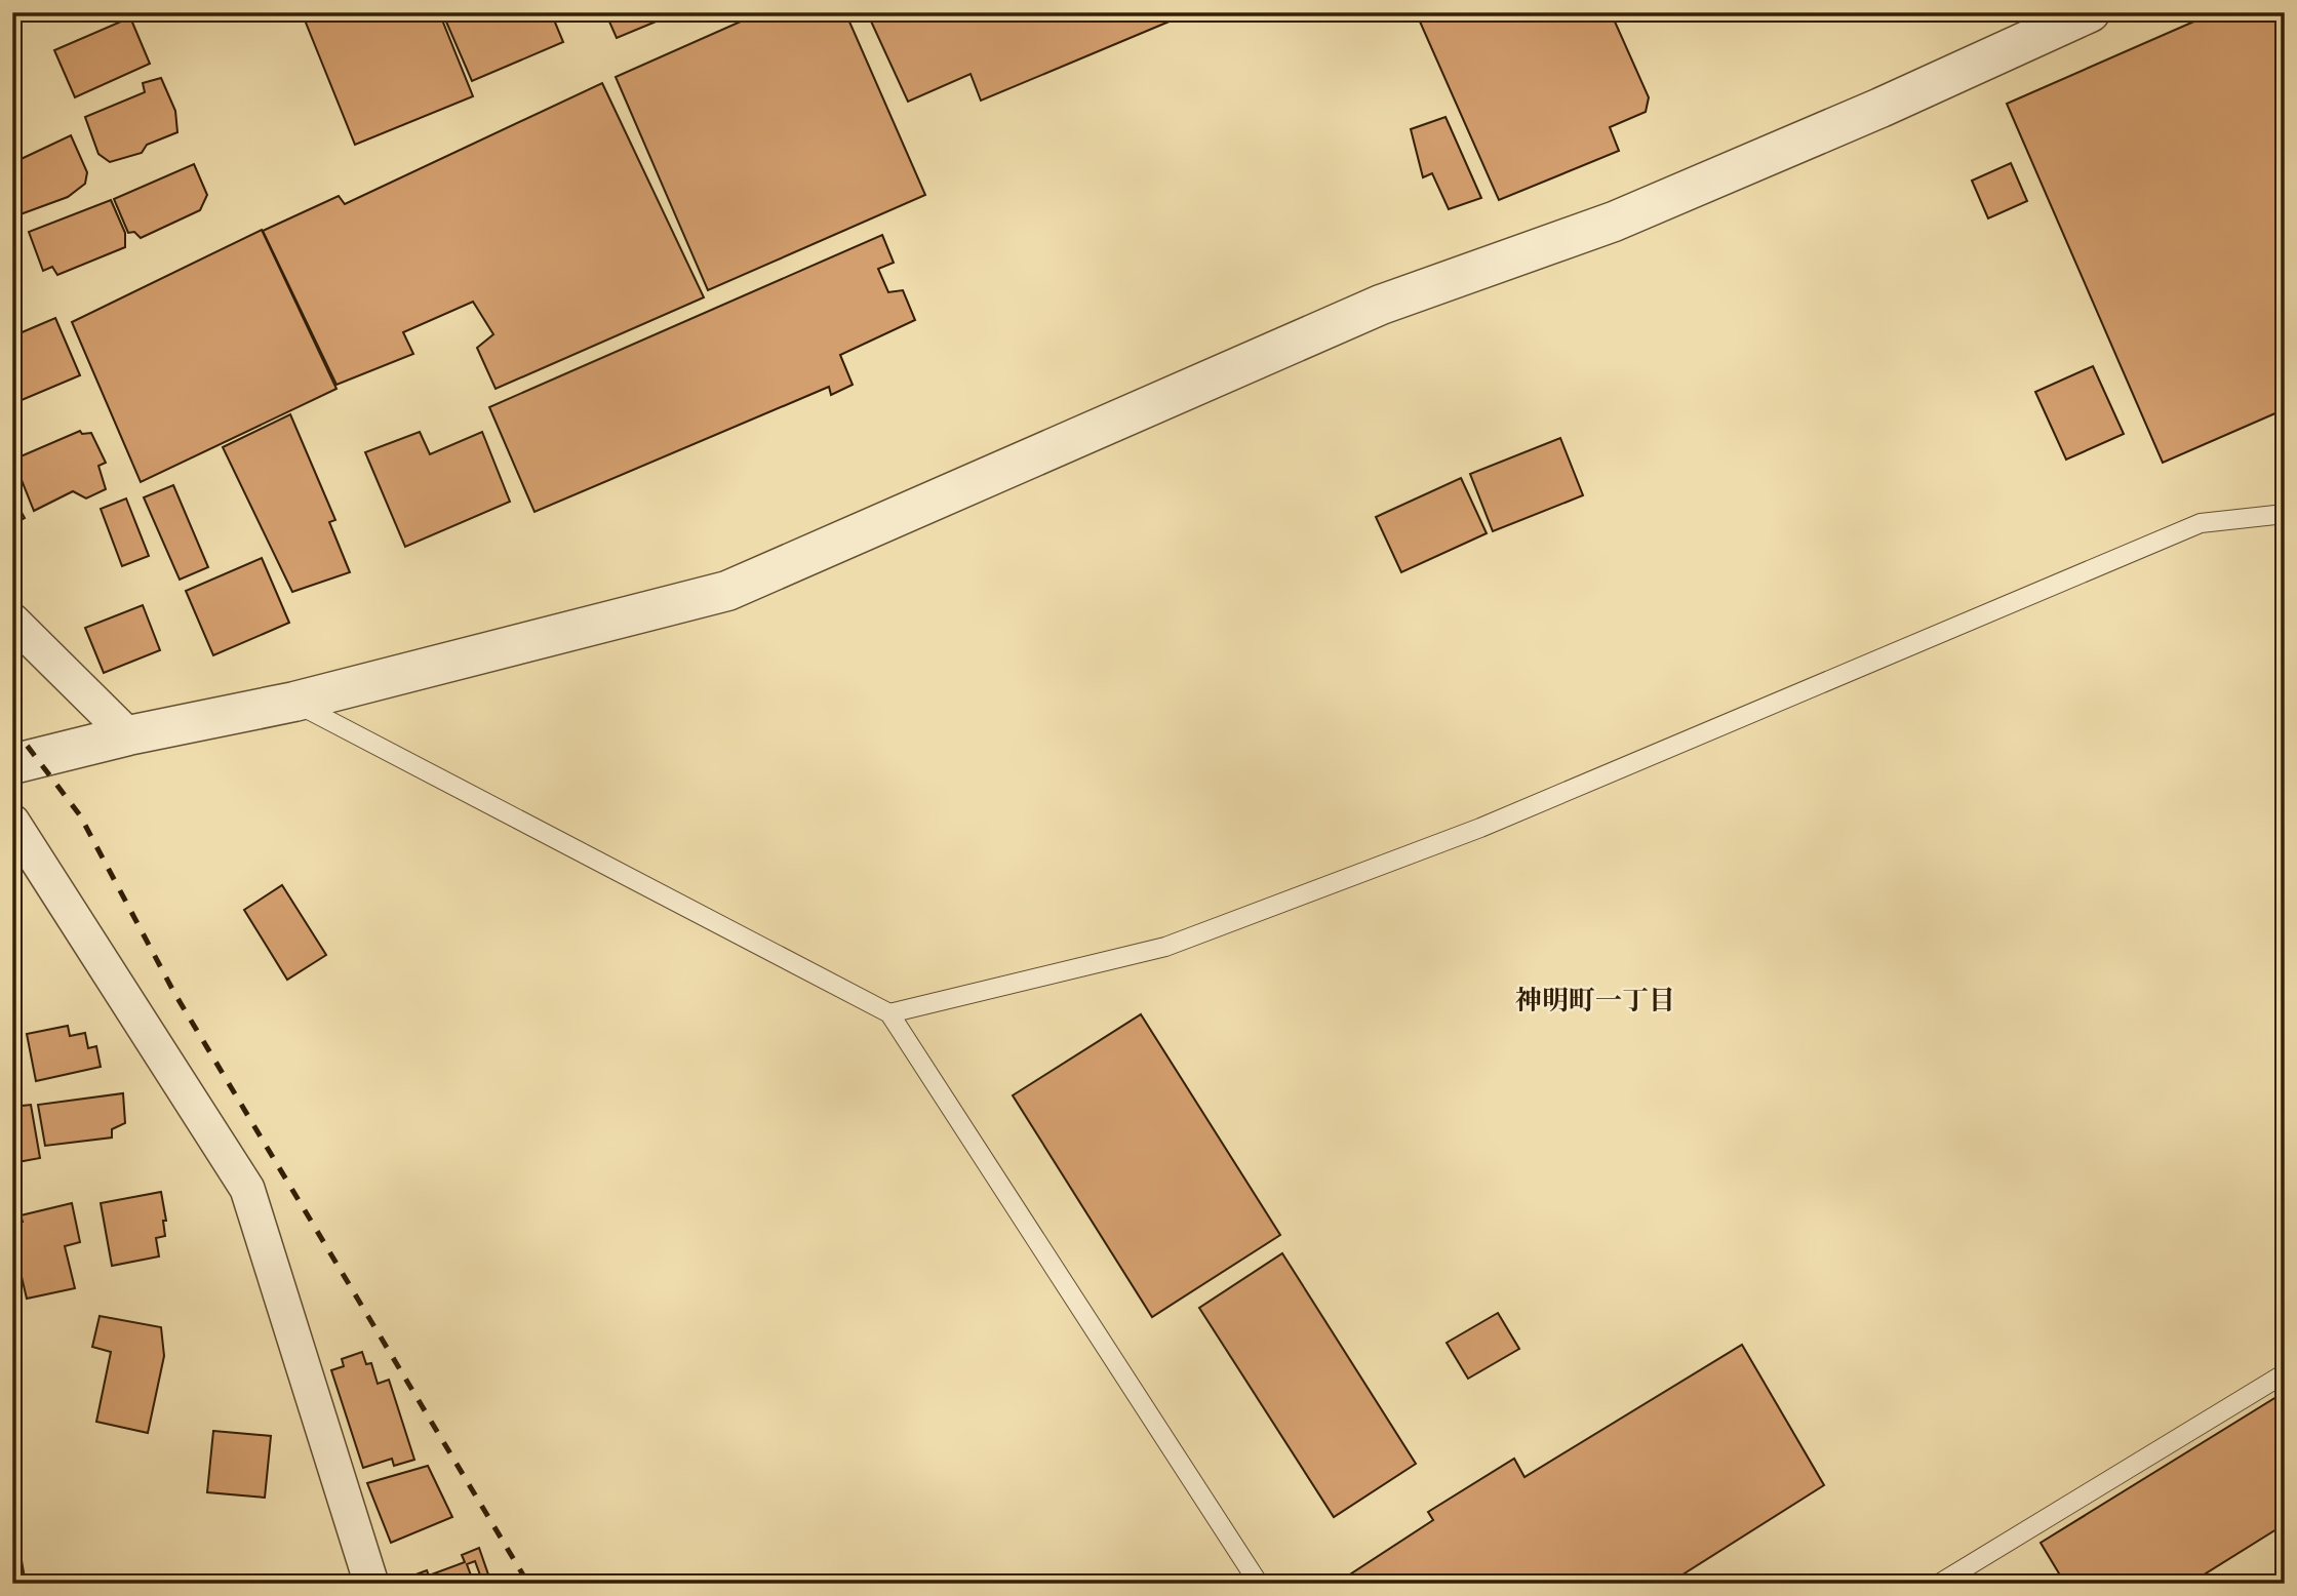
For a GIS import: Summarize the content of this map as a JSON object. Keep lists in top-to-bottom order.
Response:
{
  "districts": ["神明町一丁目"]
}
